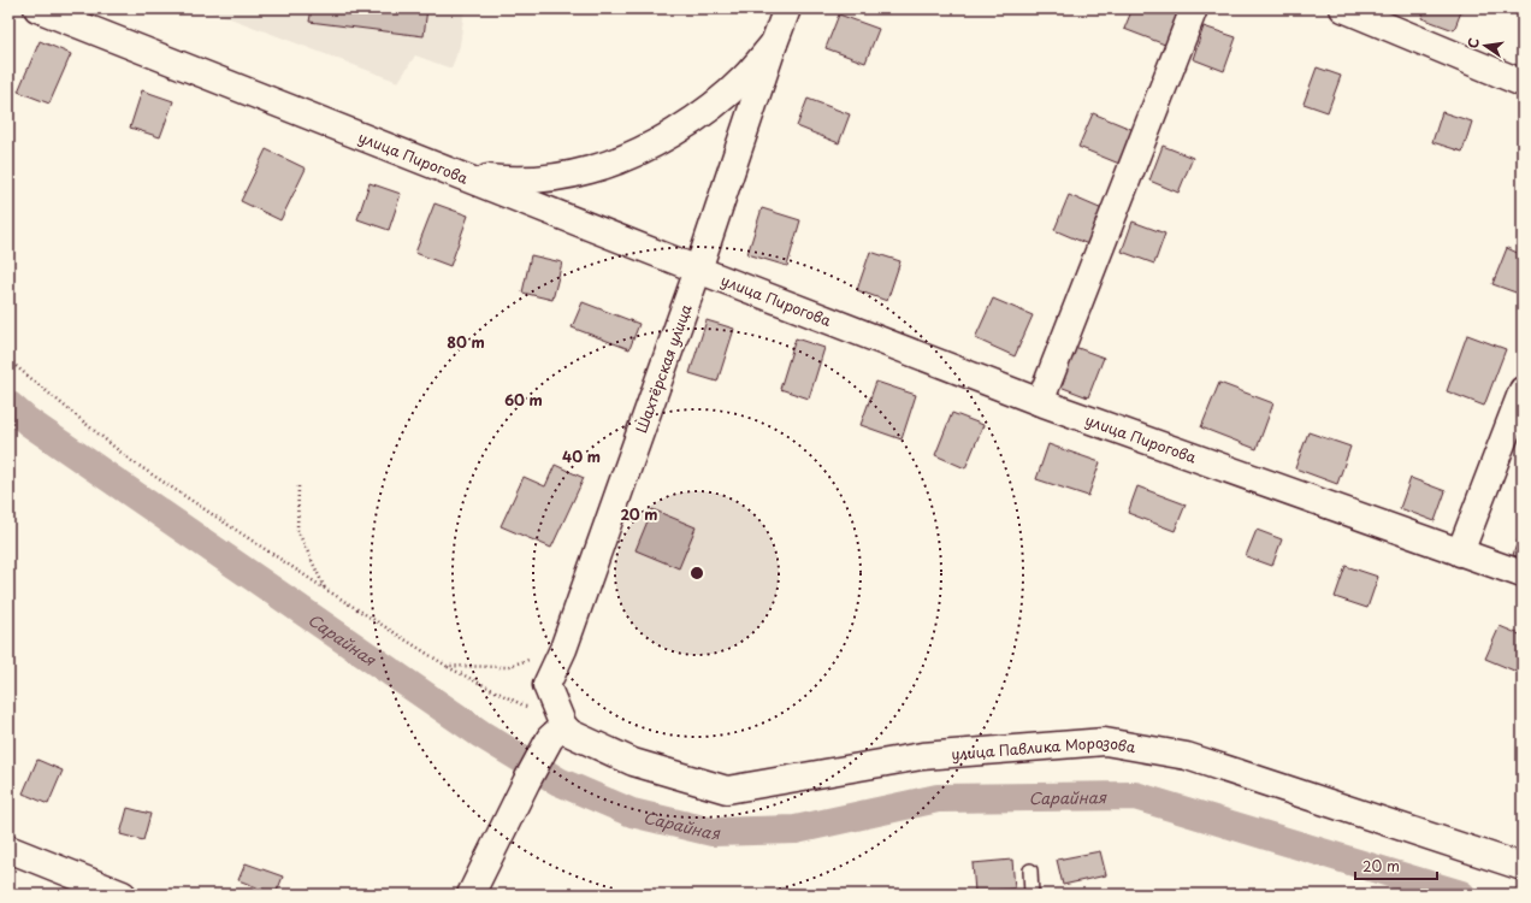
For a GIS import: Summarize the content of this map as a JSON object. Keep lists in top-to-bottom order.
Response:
{
  "streets": {
    "street": ["улица Пирогова", "Шахтёрская улица", "улица Павлика Морозова"]
  },
  "crossings": [
    ["улица Пирогова", "Шахтёрская улица"],
    ["Шахтёрская улица", "улица Павлика Морозова"]
  ],
  "water": ["Сарайная"],
  "scale_bar": "20 m",
  "north": "left",
  "rings": [
    "80 m",
    "60 m",
    "40 m",
    "20 m"
  ]
}
